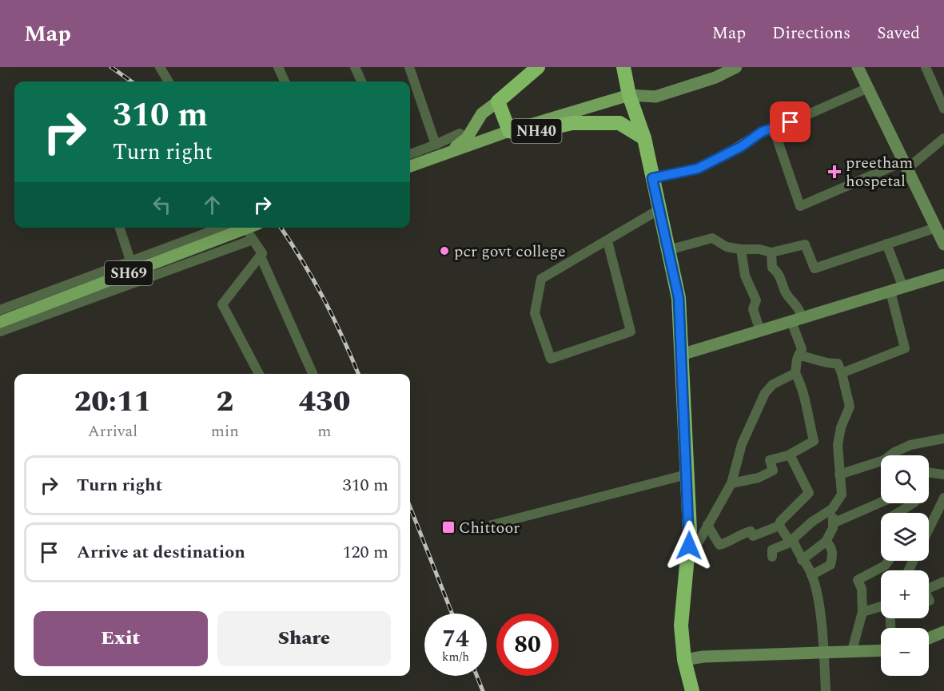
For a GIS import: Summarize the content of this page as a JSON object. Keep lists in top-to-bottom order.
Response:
{
  "streets": {
    "highway": ["NH40"],
    "main road": ["SH69"]
  },
  "places": {
    "health": ["preetham hospetal"],
    "other": ["pcr govt college"],
    "transit": ["Chittoor"]
  },
  "page": {
    "header": "Map",
    "nav": ["Map", "Directions", "Saved"],
    "turn": ["310 m", "Turn right"],
    "eta": [
      "20:11",
      "Arrival",
      "2",
      "min",
      "430",
      "m"
    ],
    "map_buttons": ["+", "−"],
    "list": [
      {
        "name": "Turn right",
        "value": "310 m"
      },
      {
        "name": "Arrive at destination",
        "value": "120 m"
      }
    ],
    "buttons": ["Exit", "Share"],
    "speed": "74 km/h",
    "limit": "80"
  }
}
